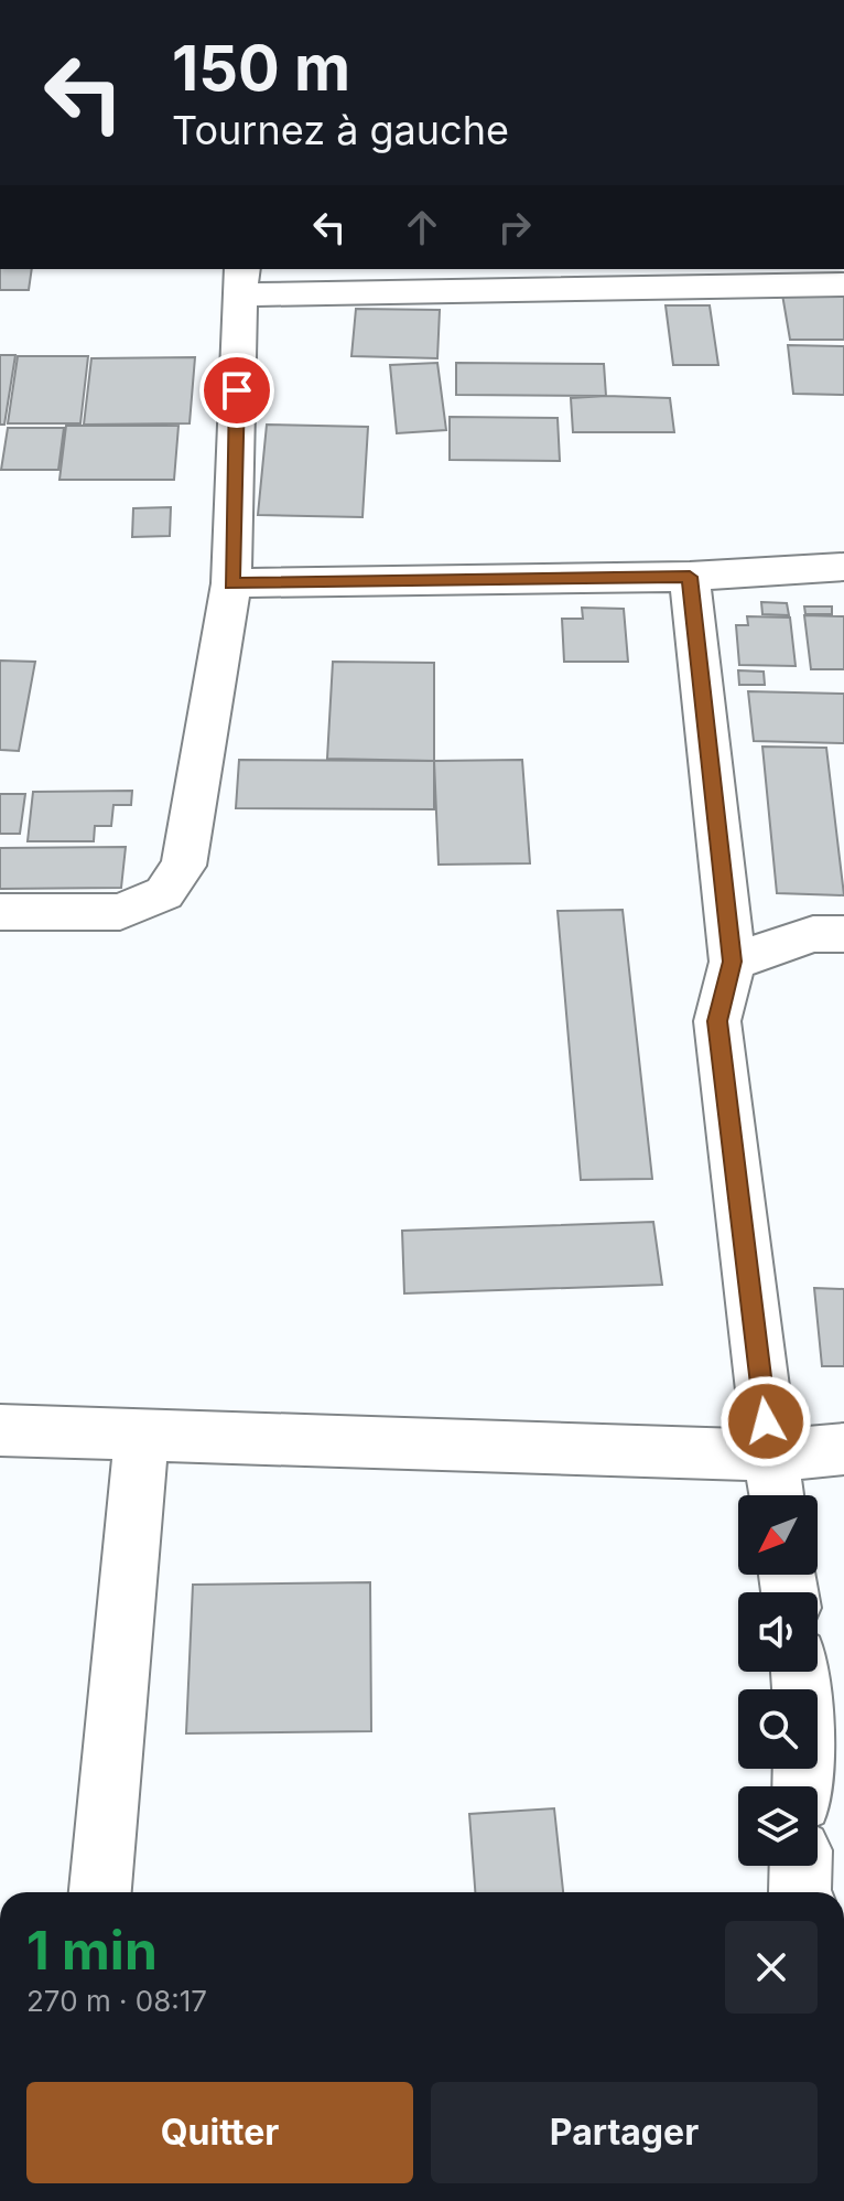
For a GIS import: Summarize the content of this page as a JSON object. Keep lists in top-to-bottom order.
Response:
{
  "north": "bottom left",
  "page": {
    "turn": ["150 m", "Tournez à gauche"],
    "heading": ["1 min", "270 m · 08:17"],
    "buttons": ["Quitter", "Partager"]
  }
}
